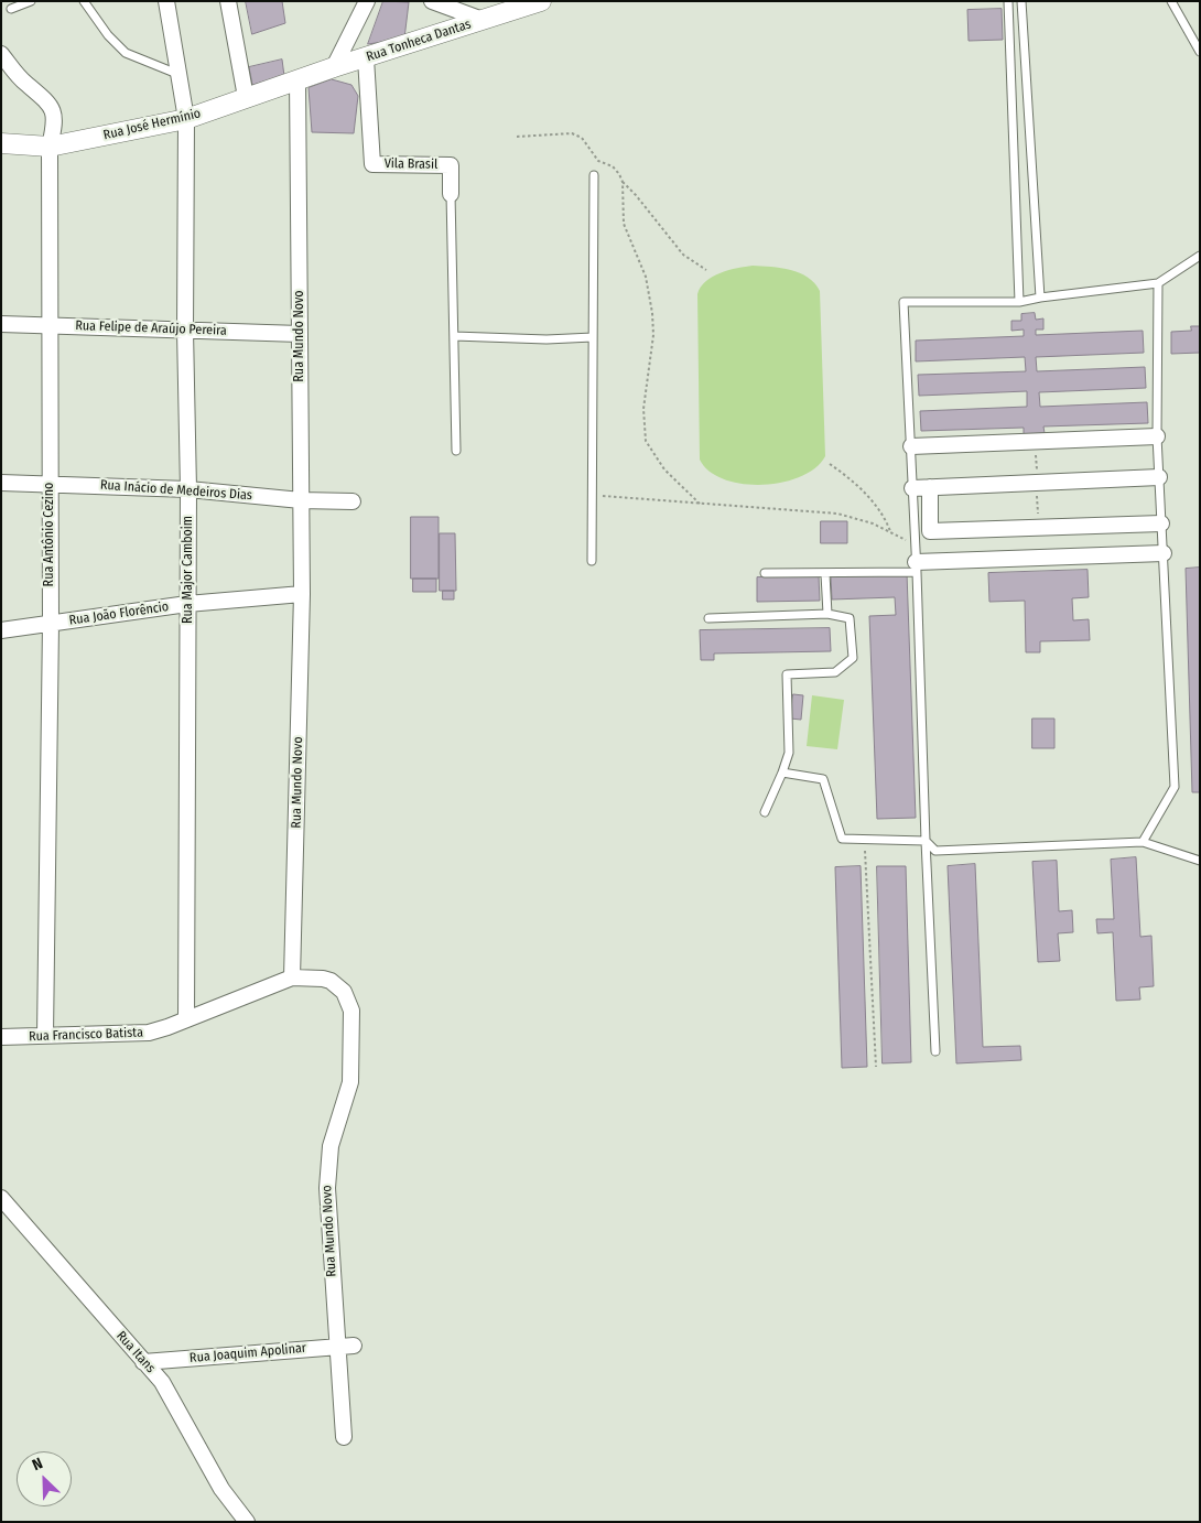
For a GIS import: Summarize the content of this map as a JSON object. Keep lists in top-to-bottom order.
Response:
{
  "streets": {
    "street": [
      "Rua Tonheca Dantas",
      "Rua José Hermínio",
      "Vila Brasil",
      "Rua Felipe de Araújo Pereira",
      "Rua Mundo Novo",
      "Rua Inácio de Medeiros Dias",
      "Rua Antônio Cezino",
      "Rua Major Camboim",
      "Rua João Florêncio",
      "Rua Francisco Batista",
      "Rua Itans",
      "Rua Joaquim Apolinar"
    ]
  },
  "crossings": [
    ["Rua Tonheca Dantas", "Rua José Hermínio"],
    ["Rua Tonheca Dantas", "Vila Brasil"],
    ["Rua Tonheca Dantas", "Rua Mundo Novo"],
    ["Rua José Hermínio", "Rua Mundo Novo"],
    ["Rua José Hermínio", "Rua Antônio Cezino"],
    ["Rua José Hermínio", "Rua Major Camboim"],
    ["Rua Felipe de Araújo Pereira", "Rua Mundo Novo"],
    ["Rua Felipe de Araújo Pereira", "Rua Antônio Cezino"],
    ["Rua Felipe de Araújo Pereira", "Rua Major Camboim"],
    ["Rua Mundo Novo", "Rua Inácio de Medeiros Dias"],
    ["Rua Mundo Novo", "Rua João Florêncio"],
    ["Rua Mundo Novo", "Rua Francisco Batista"],
    ["Rua Mundo Novo", "Rua Joaquim Apolinar"],
    ["Rua Inácio de Medeiros Dias", "Rua Antônio Cezino"],
    ["Rua Inácio de Medeiros Dias", "Rua Major Camboim"],
    ["Rua Antônio Cezino", "Rua João Florêncio"],
    ["Rua Antônio Cezino", "Rua Francisco Batista"],
    ["Rua Major Camboim", "Rua João Florêncio"],
    ["Rua Major Camboim", "Rua Francisco Batista"],
    ["Rua Itans", "Rua Joaquim Apolinar"]
  ],
  "north": "top left"
}
